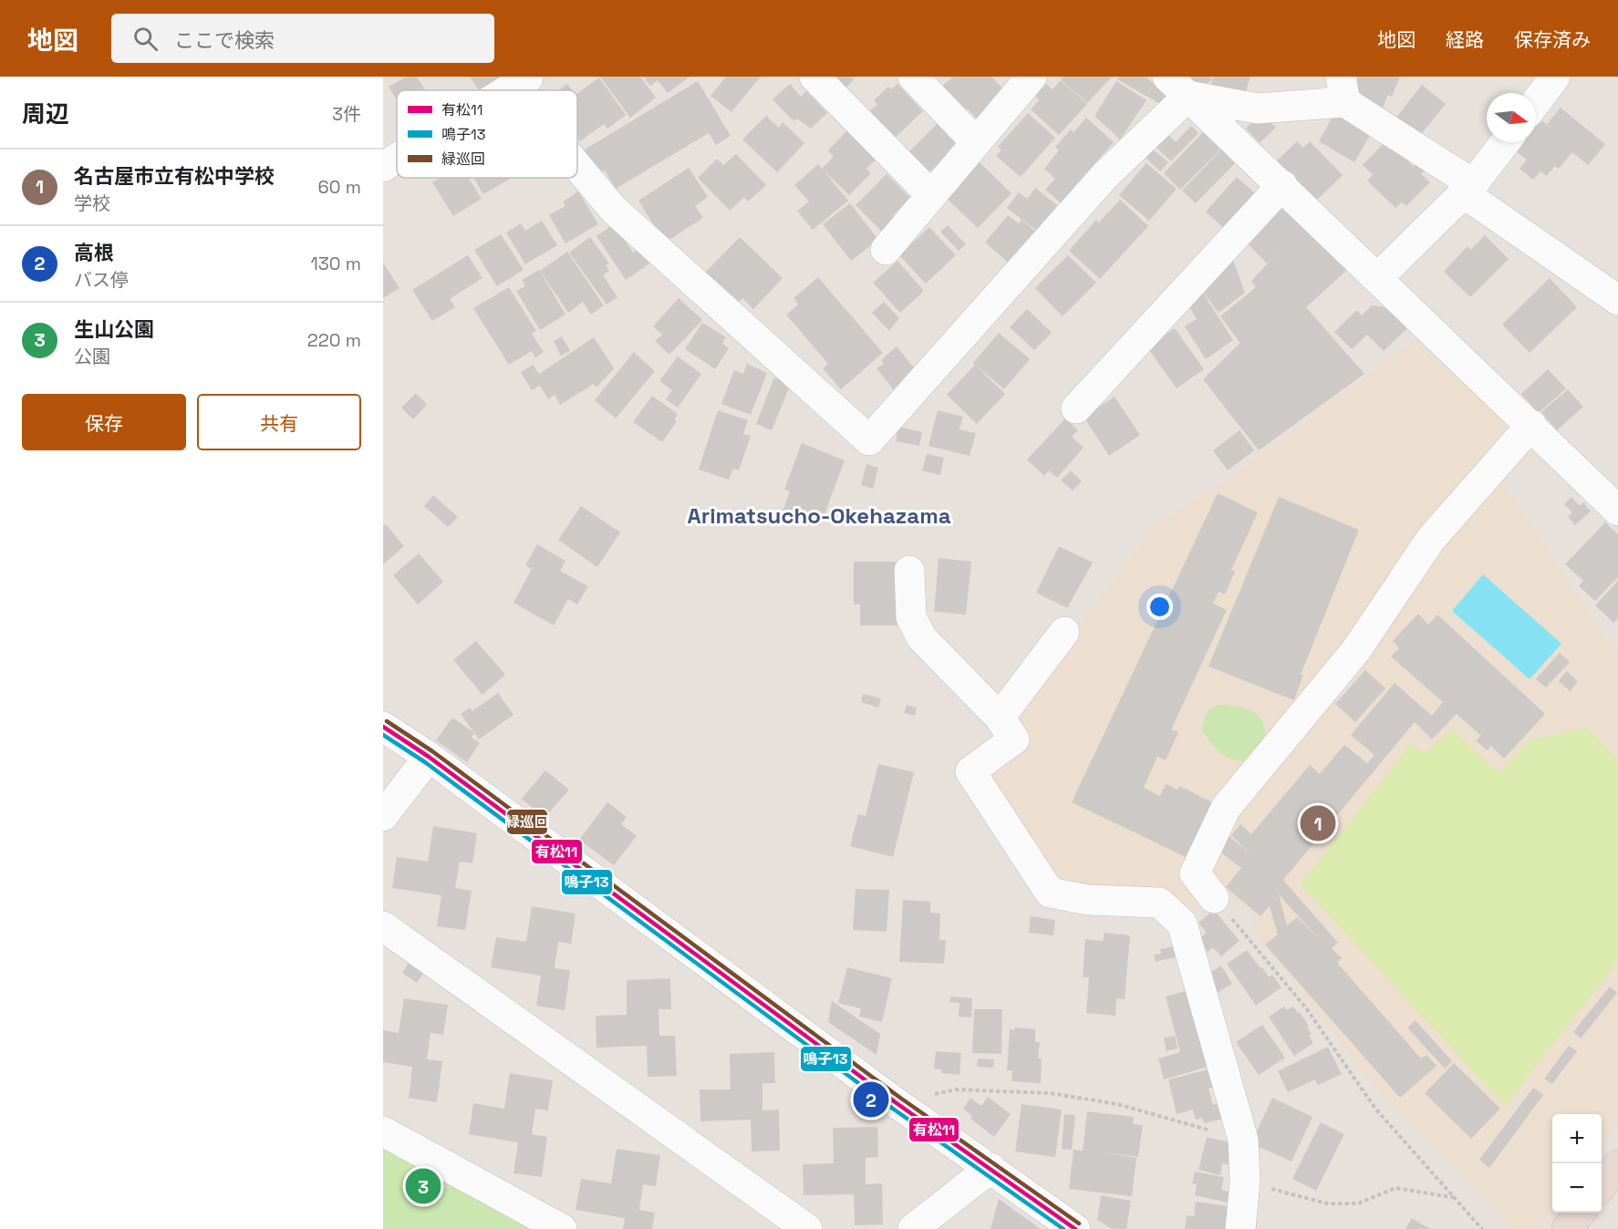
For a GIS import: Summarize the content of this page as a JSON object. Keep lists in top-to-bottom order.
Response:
{
  "districts": ["Arimatsucho-Okehazama"],
  "lines": ["transit line 緑巡回", "transit line 有松11", "transit line 鳴子13"],
  "legend": ["有松11", "鳴子13", "緑巡回"],
  "north": "right",
  "page": {
    "header": "地図",
    "search": "ここで検索",
    "nav": ["地図", "経路", "保存済み"],
    "heading": ["周辺", "3件"],
    "list": [
      {
        "mark": "1",
        "name": "名古屋市立有松中学校",
        "note": "学校",
        "value": "60 m"
      },
      {
        "mark": "2",
        "name": "高根",
        "note": "バス停",
        "value": "130 m"
      },
      {
        "mark": "3",
        "name": "生山公園",
        "note": "公園",
        "value": "220 m"
      }
    ],
    "buttons": ["保存", "共有"],
    "pins": ["1", "2", "3"],
    "map_buttons": ["+", "−"]
  }
}
